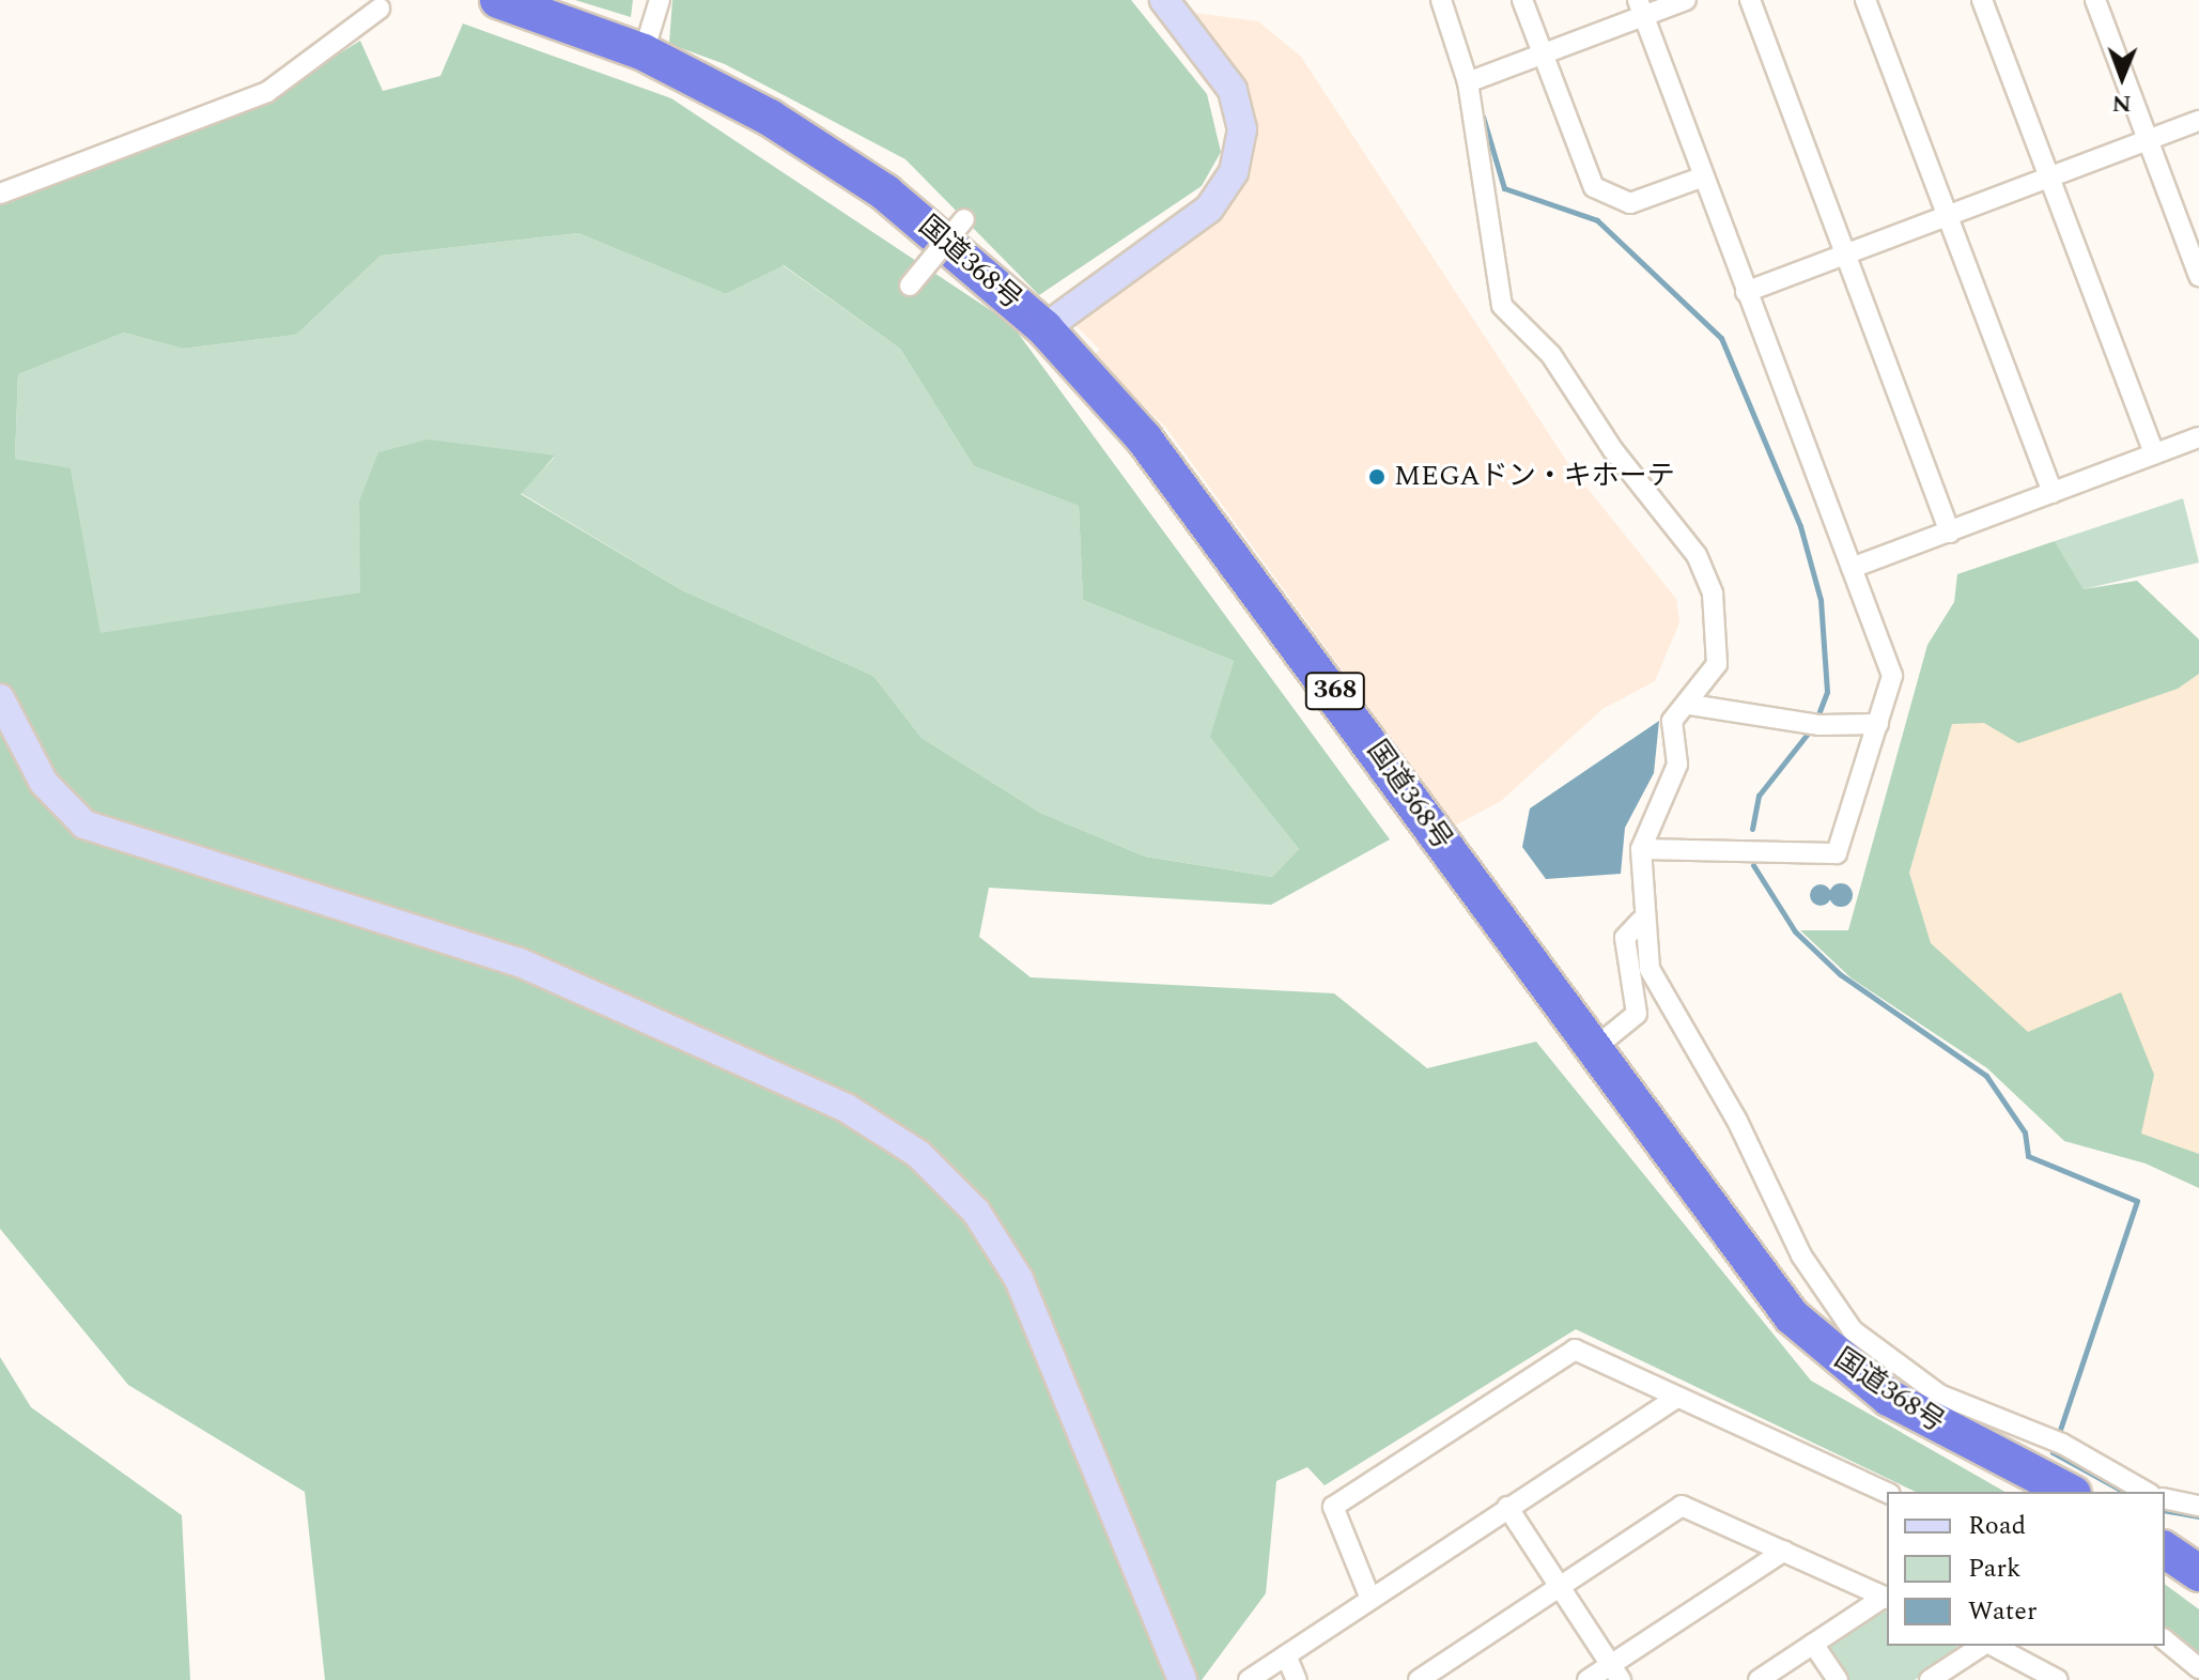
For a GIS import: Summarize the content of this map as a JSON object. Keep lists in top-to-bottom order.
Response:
{
  "streets": {
    "highway": ["国道368号", "368"]
  },
  "places": ["MEGAドン・キホーテ"],
  "legend": ["Road", "Park", "Water"],
  "north": "bottom"
}
